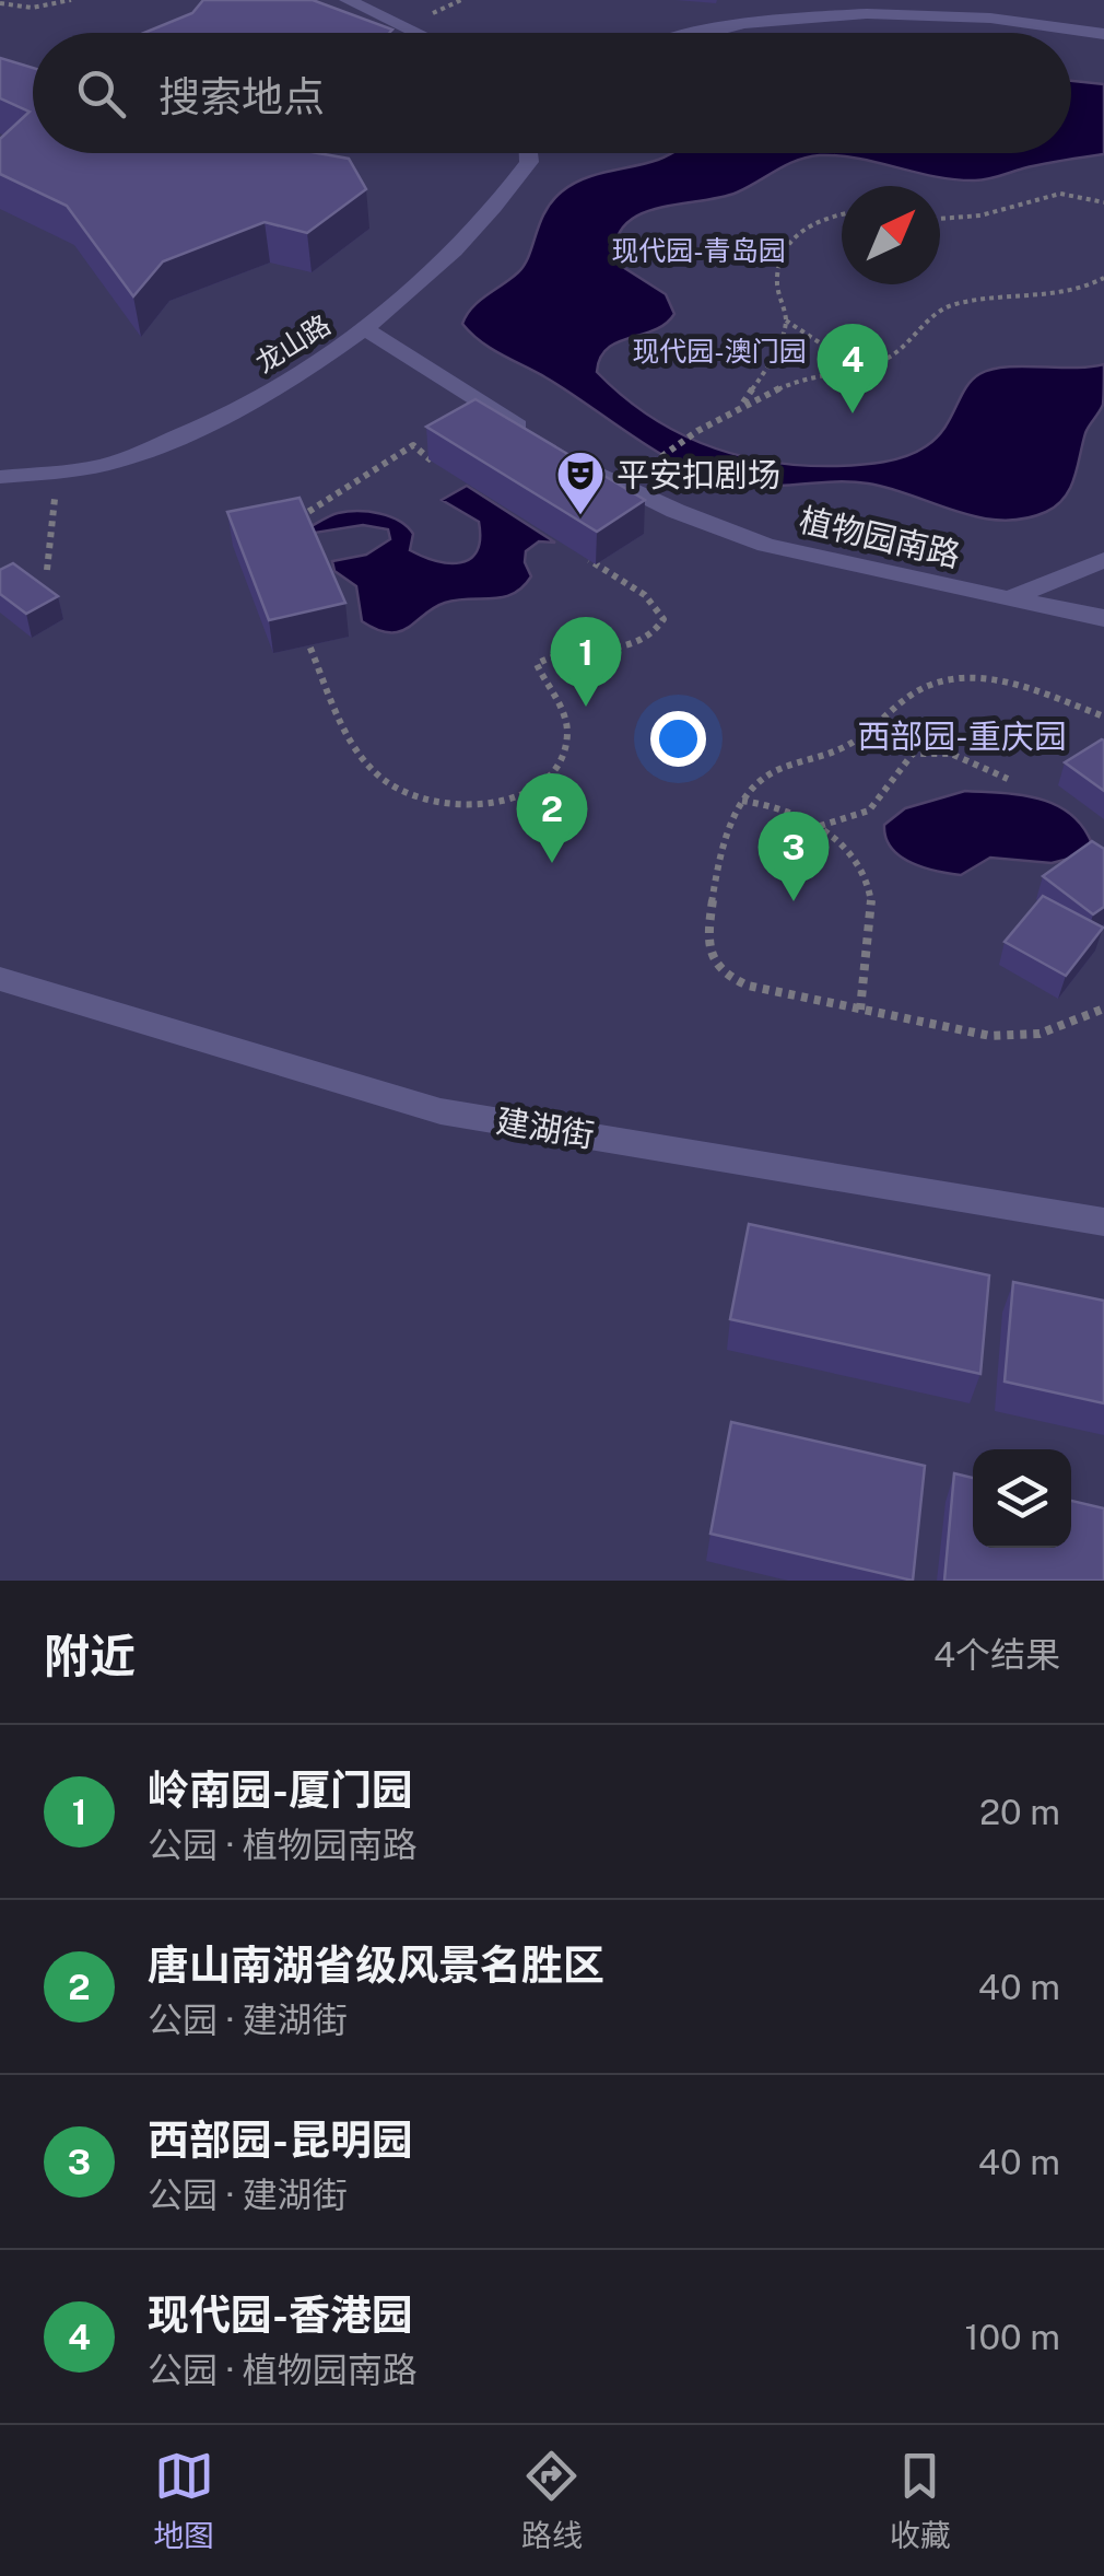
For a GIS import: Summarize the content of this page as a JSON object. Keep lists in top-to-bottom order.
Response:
{
  "streets": {
    "street": ["龙山路", "植物园南路", "建湖街"]
  },
  "crossings": [
    ["龙山路", "植物园南路"]
  ],
  "parks": ["现代园-青岛园", "现代园-澳门园", "西部园-重庆园"],
  "places": {
    "theatre": ["平安扣剧场"]
  },
  "north": "top right",
  "page": {
    "search": "搜索地点",
    "pins": [
      "4",
      "1",
      "2",
      "3"
    ],
    "heading": ["附近", "4个结果"],
    "list": [
      {
        "mark": "1",
        "name": "岭南园-厦门园",
        "note": "公园 · 植物园南路",
        "value": "20 m"
      },
      {
        "mark": "2",
        "name": "唐山南湖省级风景名胜区",
        "note": "公园 · 建湖街",
        "value": "40 m"
      },
      {
        "mark": "3",
        "name": "西部园-昆明园",
        "note": "公园 · 建湖街",
        "value": "40 m"
      },
      {
        "mark": "4",
        "name": "现代园-香港园",
        "note": "公园 · 植物园南路",
        "value": "100 m"
      }
    ],
    "nav": ["地图", "路线", "收藏"]
  }
}
